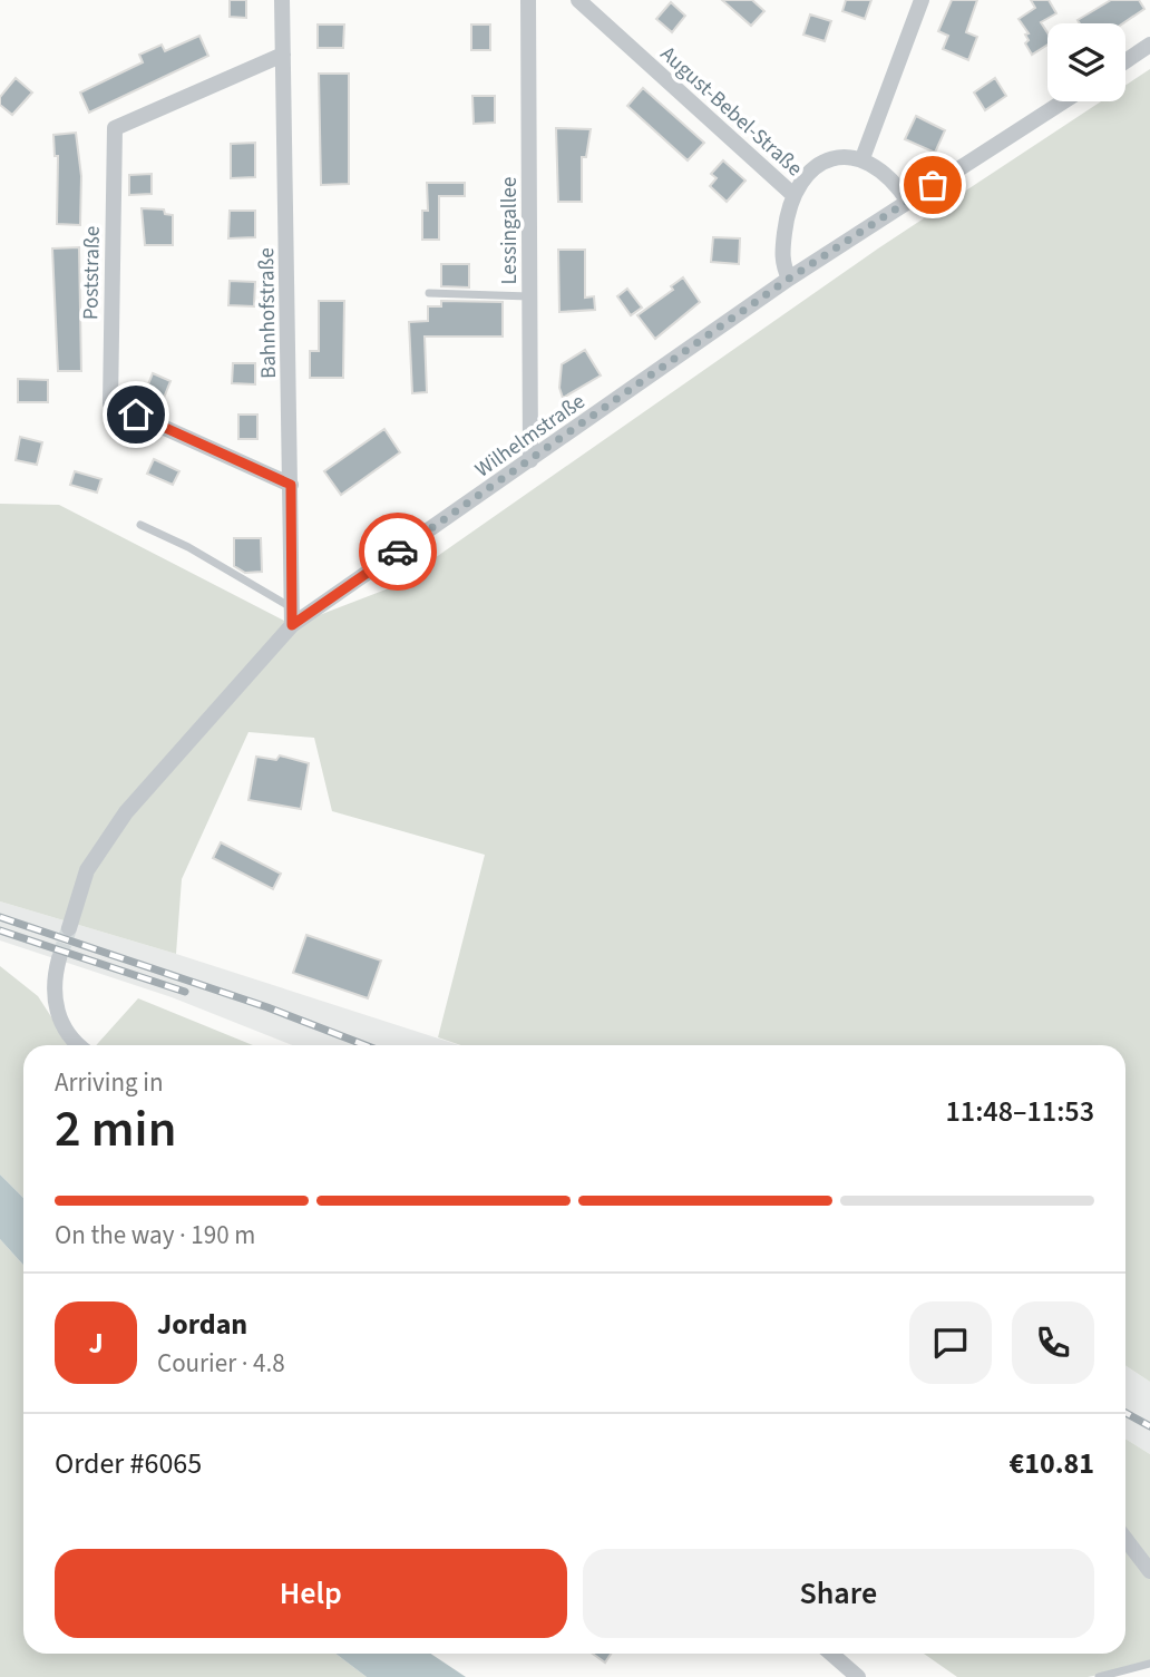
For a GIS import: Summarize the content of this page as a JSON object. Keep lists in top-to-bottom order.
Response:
{
  "streets": {
    "street": [
      "August-Bebel-Straße",
      "Lessingallee",
      "Poststraße",
      "Bahnhofstraße",
      "Wilhelmstraße"
    ]
  },
  "crossings": [
    ["Lessingallee", "Wilhelmstraße"],
    ["Poststraße", "Bahnhofstraße"],
    ["Bahnhofstraße", "Wilhelmstraße"]
  ],
  "page": {
    "heading": ["2 min", "Arriving in", "11:48–11:53"],
    "panel": [
      "Jordan",
      "Courier · 4.8",
      "Order #6065",
      "€10.81"
    ],
    "bar": "On the way · 190 m",
    "round": "J",
    "buttons": ["Help", "Share"]
  }
}
